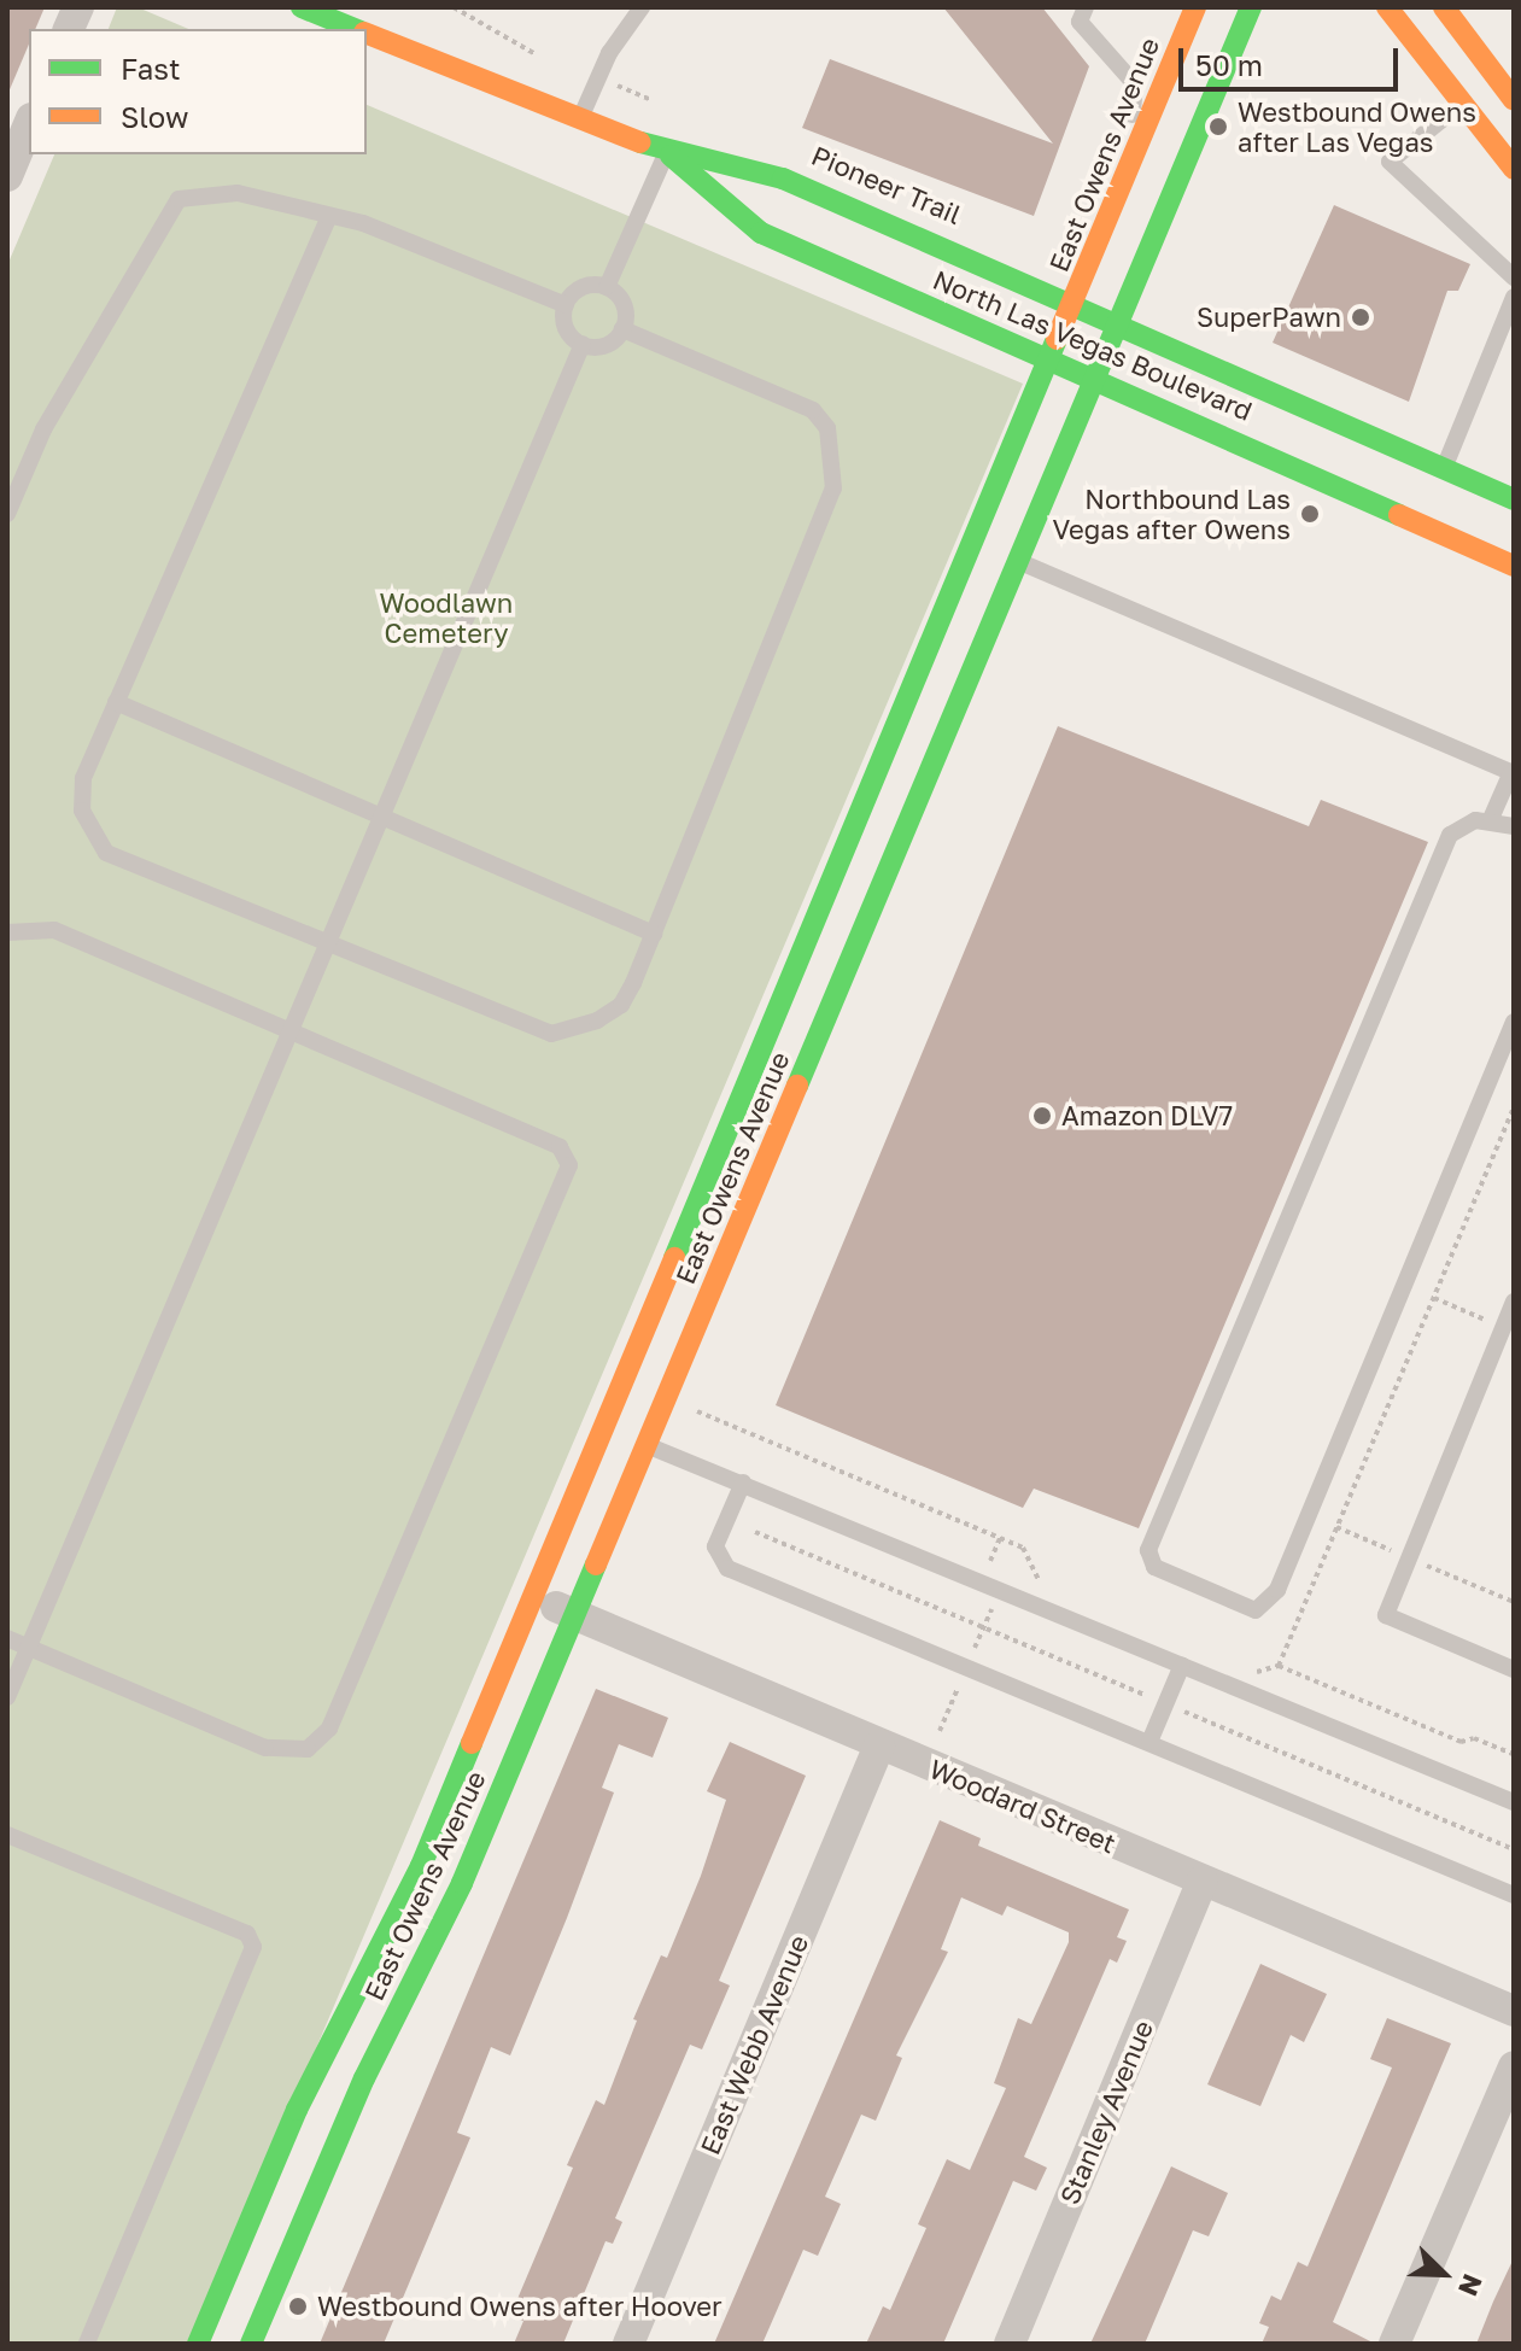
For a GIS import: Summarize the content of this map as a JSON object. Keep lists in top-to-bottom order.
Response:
{
  "streets": {
    "main road": ["East Owens Avenue", "North Las Vegas Boulevard"],
    "street": ["Woodard Street", "East Webb Avenue", "Stanley Avenue"]
  },
  "crossings": [
    ["East Owens Avenue", "North Las Vegas Boulevard"],
    ["East Owens Avenue", "Woodard Street"],
    ["Woodard Street", "East Webb Avenue"],
    ["Woodard Street", "Stanley Avenue"]
  ],
  "parks": ["Woodlawn Cemetery"],
  "places": [
    "Westbound Owens after Las Vegas",
    "SuperPawn",
    "Northbound Las Vegas after Owens",
    "Amazon DLV7",
    "Westbound Owens after Hoover"
  ],
  "legend": ["Fast", "Slow"],
  "scale_bar": "50 m",
  "north": "bottom right"
}
